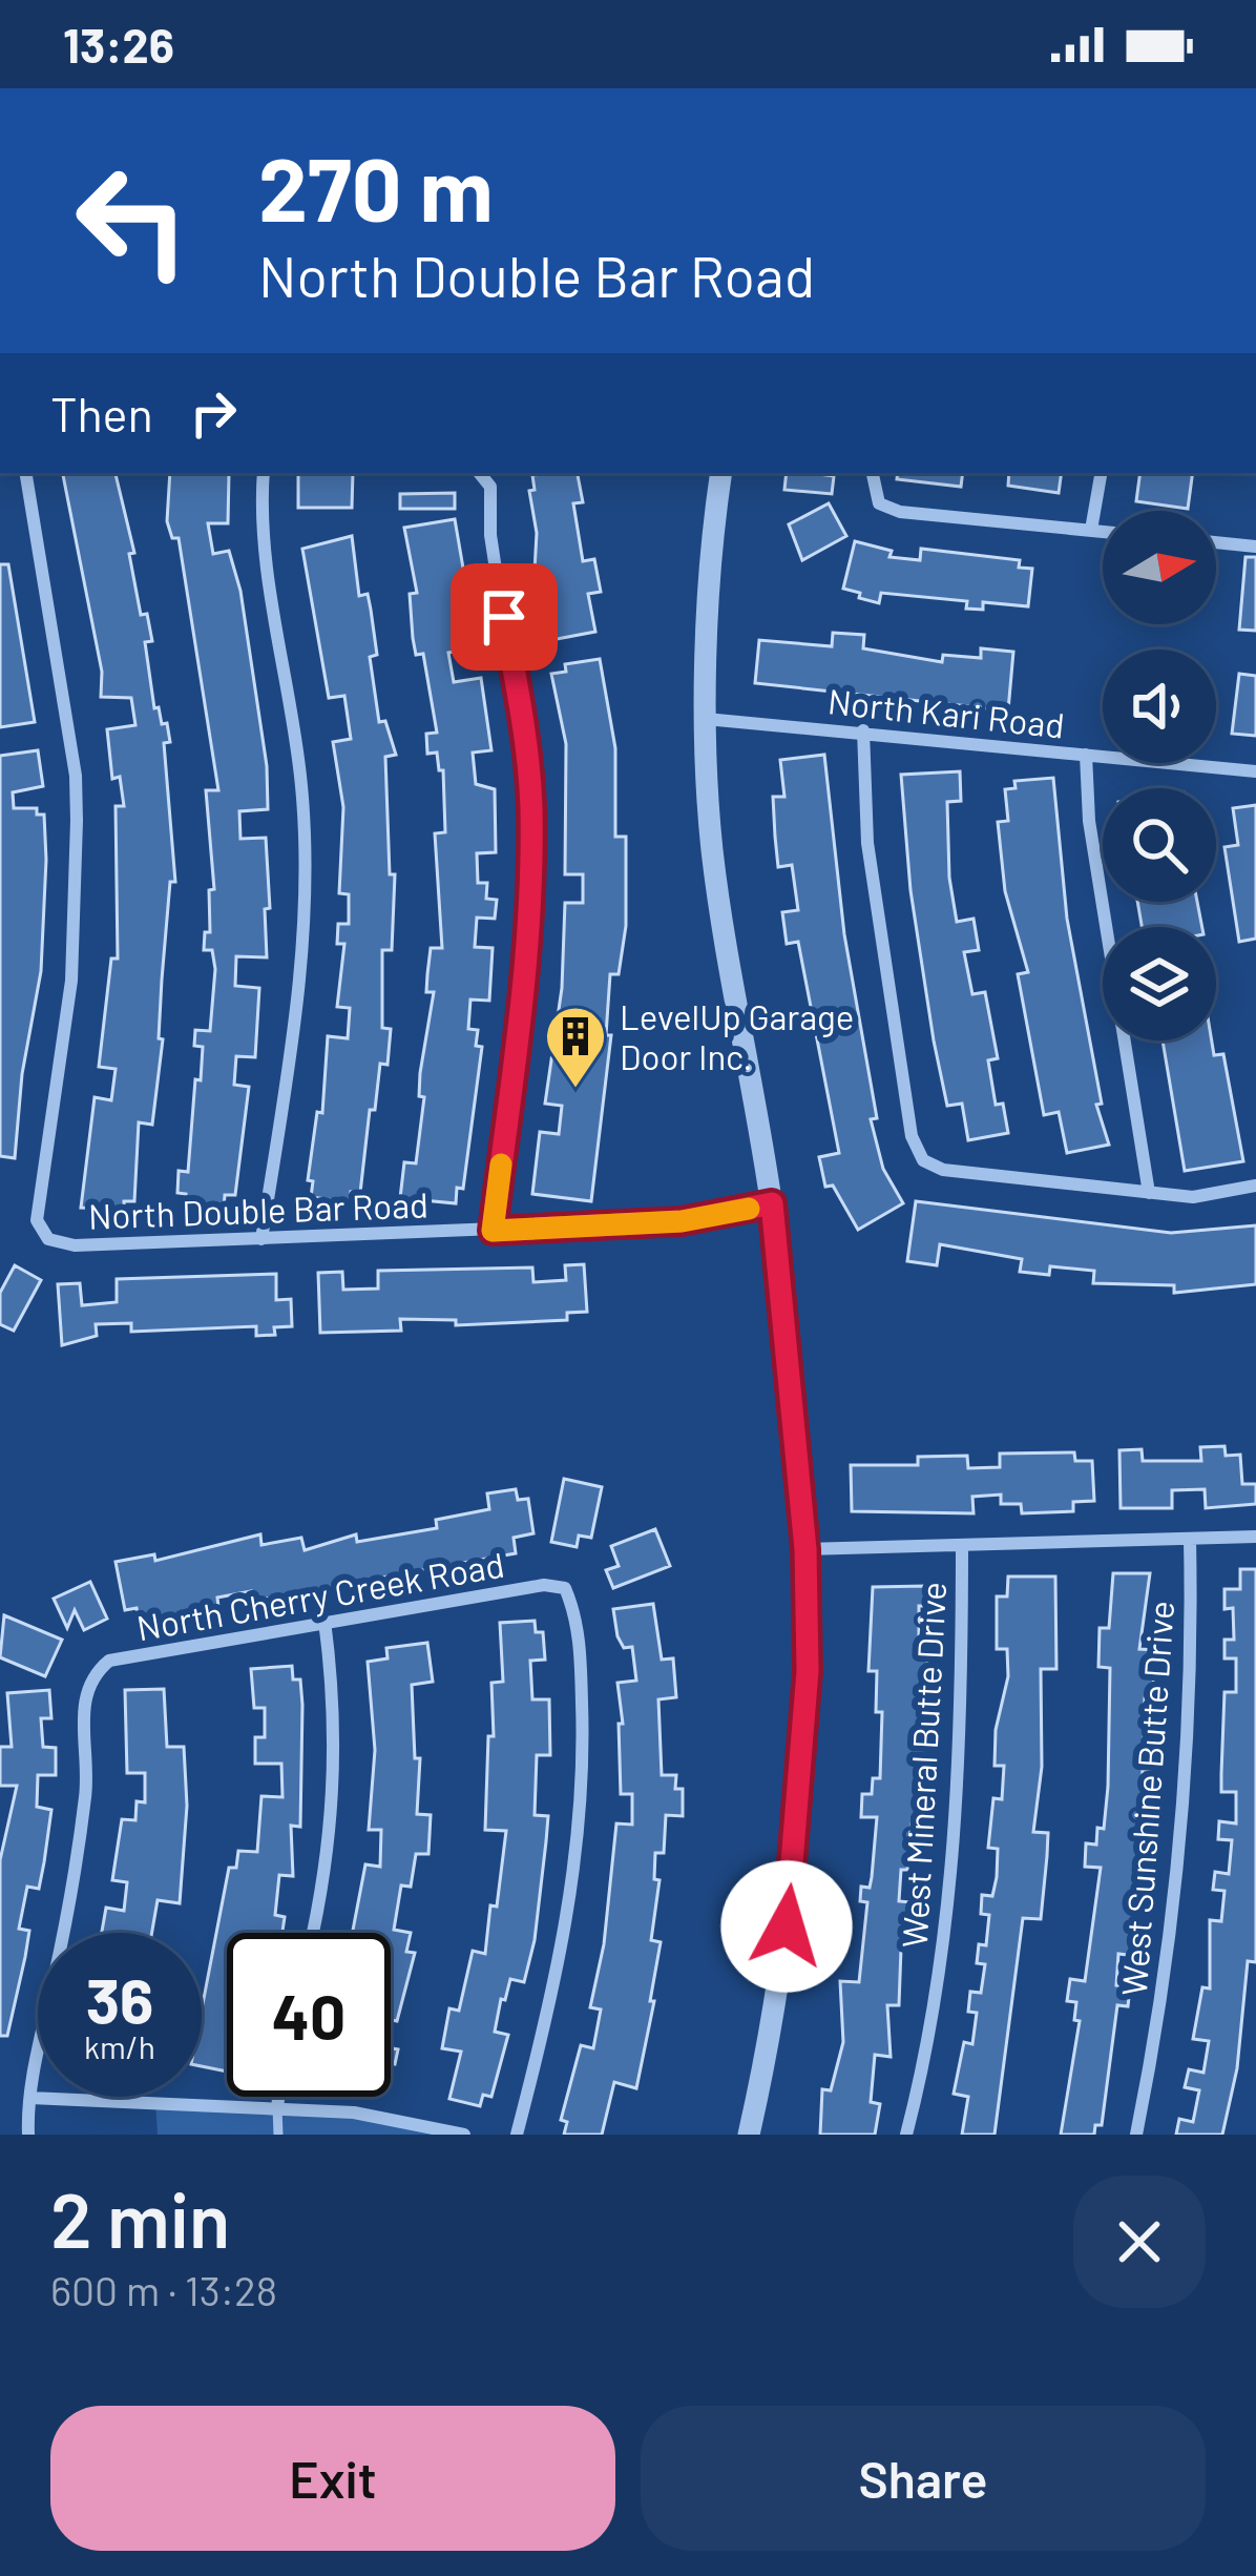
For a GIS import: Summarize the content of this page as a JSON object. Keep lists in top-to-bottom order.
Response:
{
  "streets": {
    "street": [
      "North Kari Road",
      "North Double Bar Road",
      "North Cherry Creek Road",
      "West Mineral Butte Drive",
      "West Sunshine Butte Drive"
    ]
  },
  "places": {
    "building": ["LevelUp Garage Door Inc."]
  },
  "north": "right",
  "page": {
    "status": "13:26",
    "turn": ["270 m", "North Double Bar Road"],
    "then": "Then",
    "speed": "36 km/h",
    "limit": "40",
    "heading": ["2 min", "600 m · 13:28"],
    "buttons": ["Exit", "Share"]
  }
}
